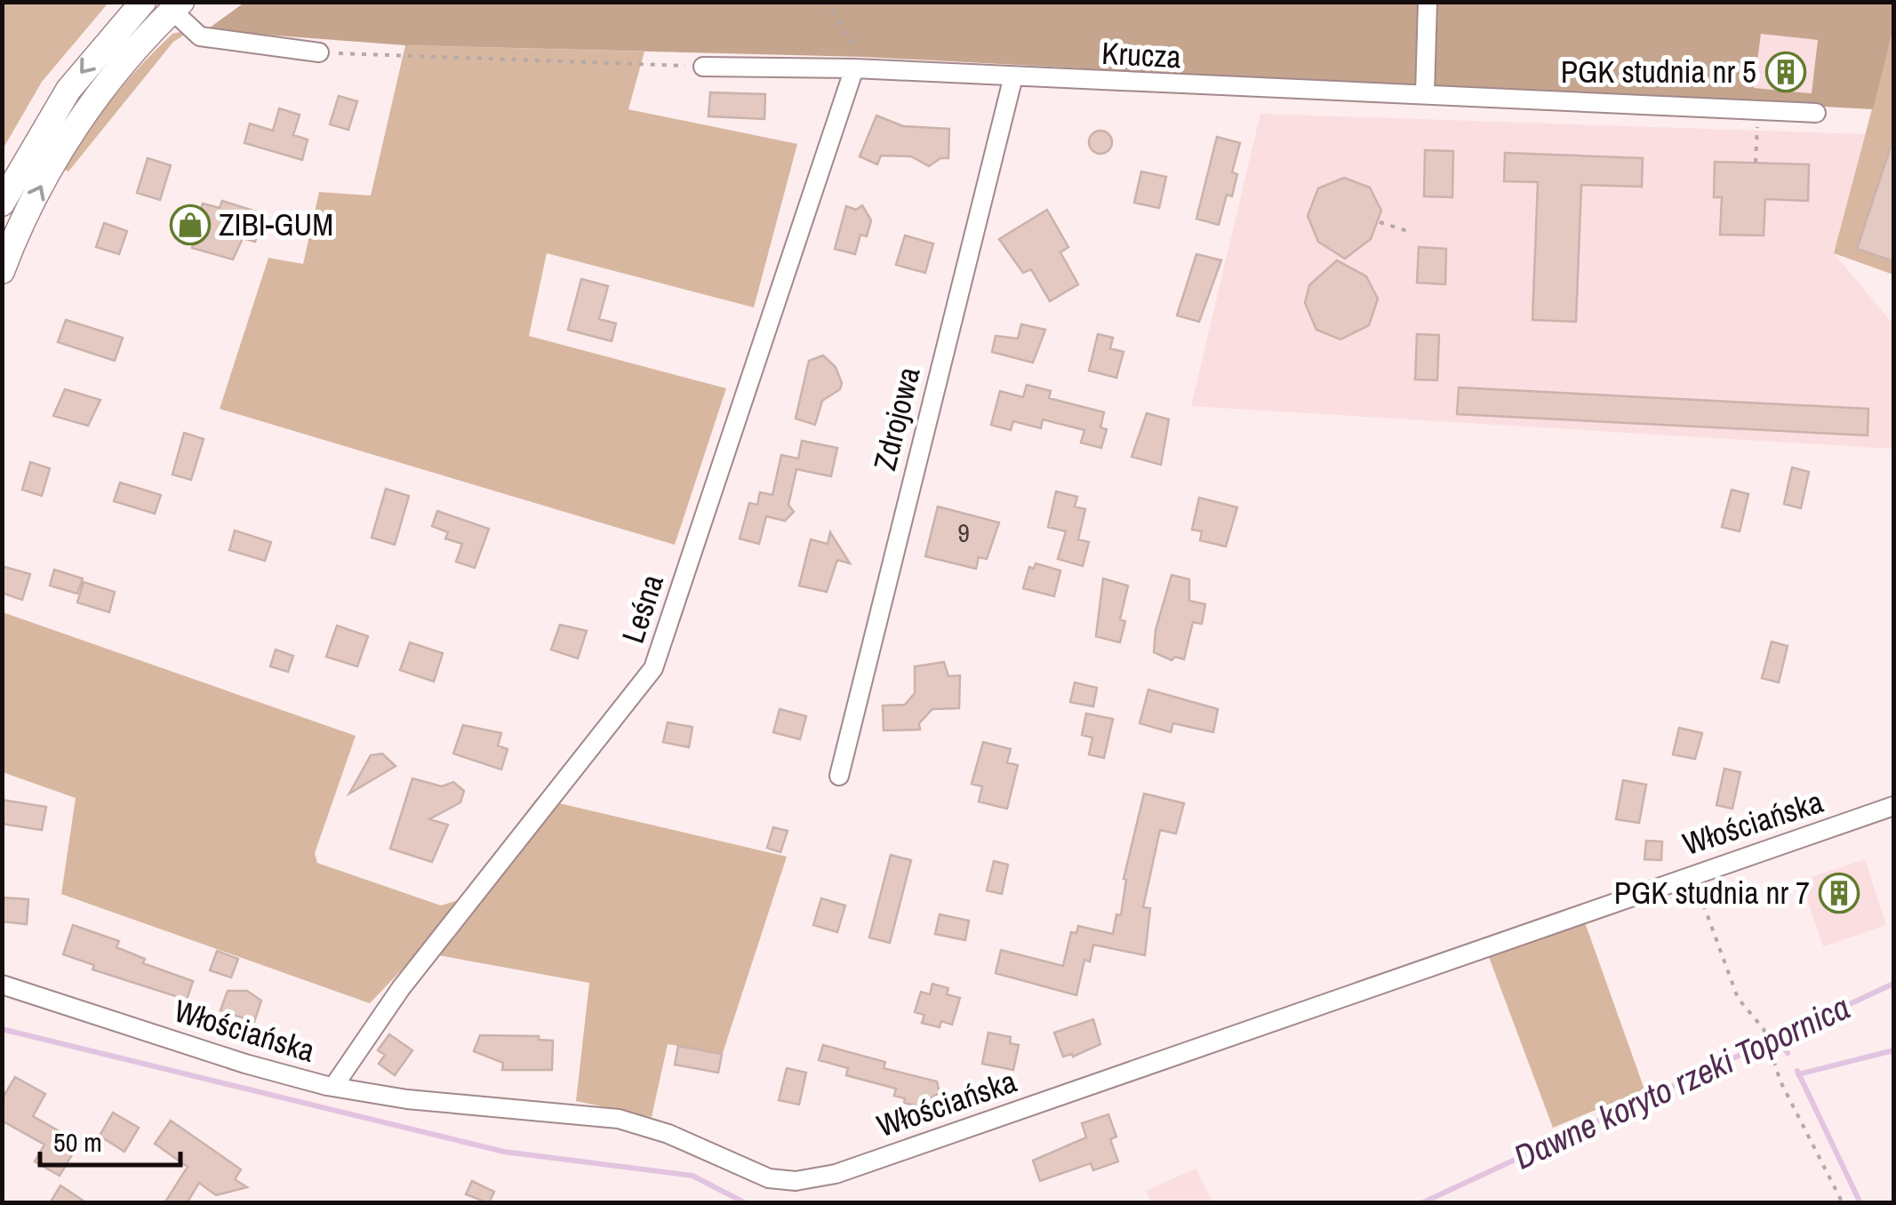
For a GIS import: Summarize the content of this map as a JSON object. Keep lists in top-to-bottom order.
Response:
{
  "streets": {
    "street": [
      "Krucza",
      "Zdrojowa",
      "Leśna",
      "Włościańska"
    ]
  },
  "crossings": [
    ["Krucza", "Zdrojowa"],
    ["Krucza", "Leśna"],
    ["Leśna", "Włościańska"]
  ],
  "water": ["Dawne koryto rzeki Topornica"],
  "places": {
    "building": ["PGK studnia nr 5", "PGK studnia nr 7"],
    "shop": ["ZIBI-GUM"]
  },
  "house_numbers": ["9"],
  "scale_bar": "50 m"
}
